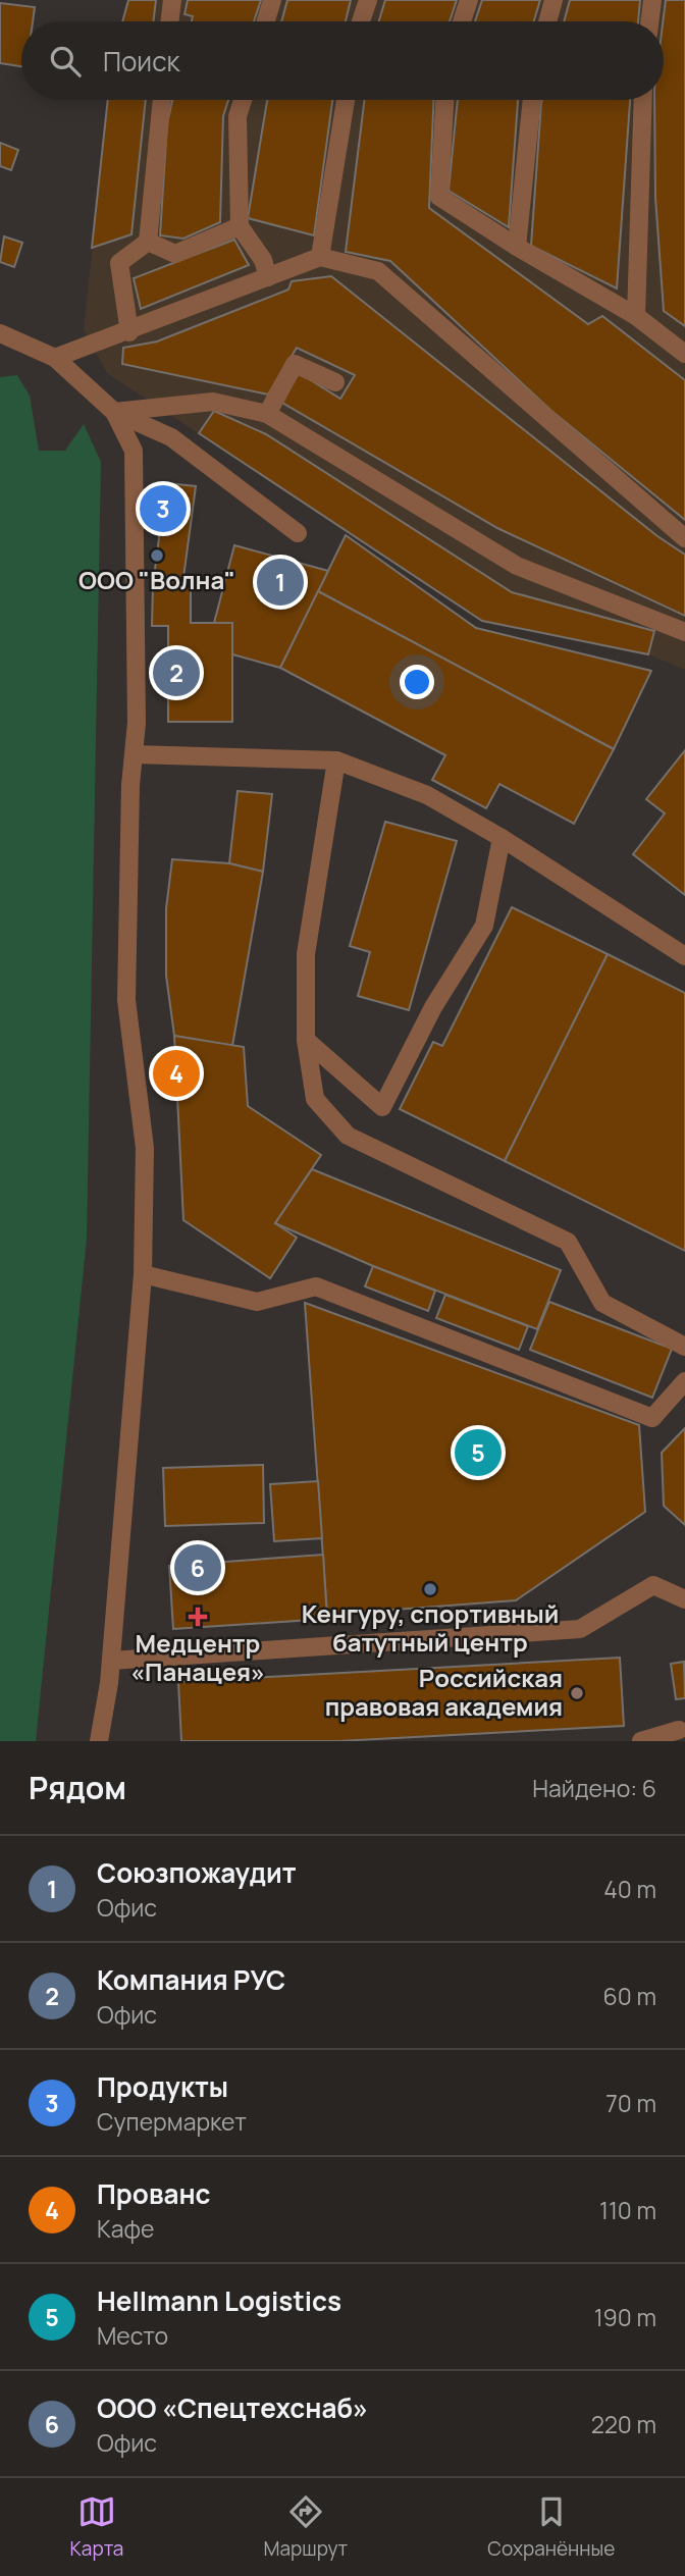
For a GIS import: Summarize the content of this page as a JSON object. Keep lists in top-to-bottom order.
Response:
{
  "places": {
    "other": ["ООО \"Волна\"", "Кенгуру, спортивный батутный центр", "Российская правовая академия"],
    "health": ["Медцентр «Панацея»"]
  },
  "page": {
    "search": "Поиск",
    "pins": [
      "3",
      "1",
      "2",
      "4",
      "5",
      "6"
    ],
    "heading": ["Рядом", "Найдено: 6"],
    "list": [
      {
        "mark": "1",
        "name": "Союзпожаудит",
        "note": "Офис",
        "value": "40 m"
      },
      {
        "mark": "2",
        "name": "Компания РУС",
        "note": "Офис",
        "value": "60 m"
      },
      {
        "mark": "3",
        "name": "Продукты",
        "note": "Супермаркет",
        "value": "70 m"
      },
      {
        "mark": "4",
        "name": "Прованс",
        "note": "Кафе",
        "value": "110 m"
      },
      {
        "mark": "5",
        "name": "Hellmann Logistics",
        "note": "Место",
        "value": "190 m"
      },
      {
        "mark": "6",
        "name": "ООО «Спецтехснаб»",
        "note": "Офис",
        "value": "220 m"
      }
    ],
    "nav": ["Карта", "Маршрут", "Сохранённые"]
  }
}
